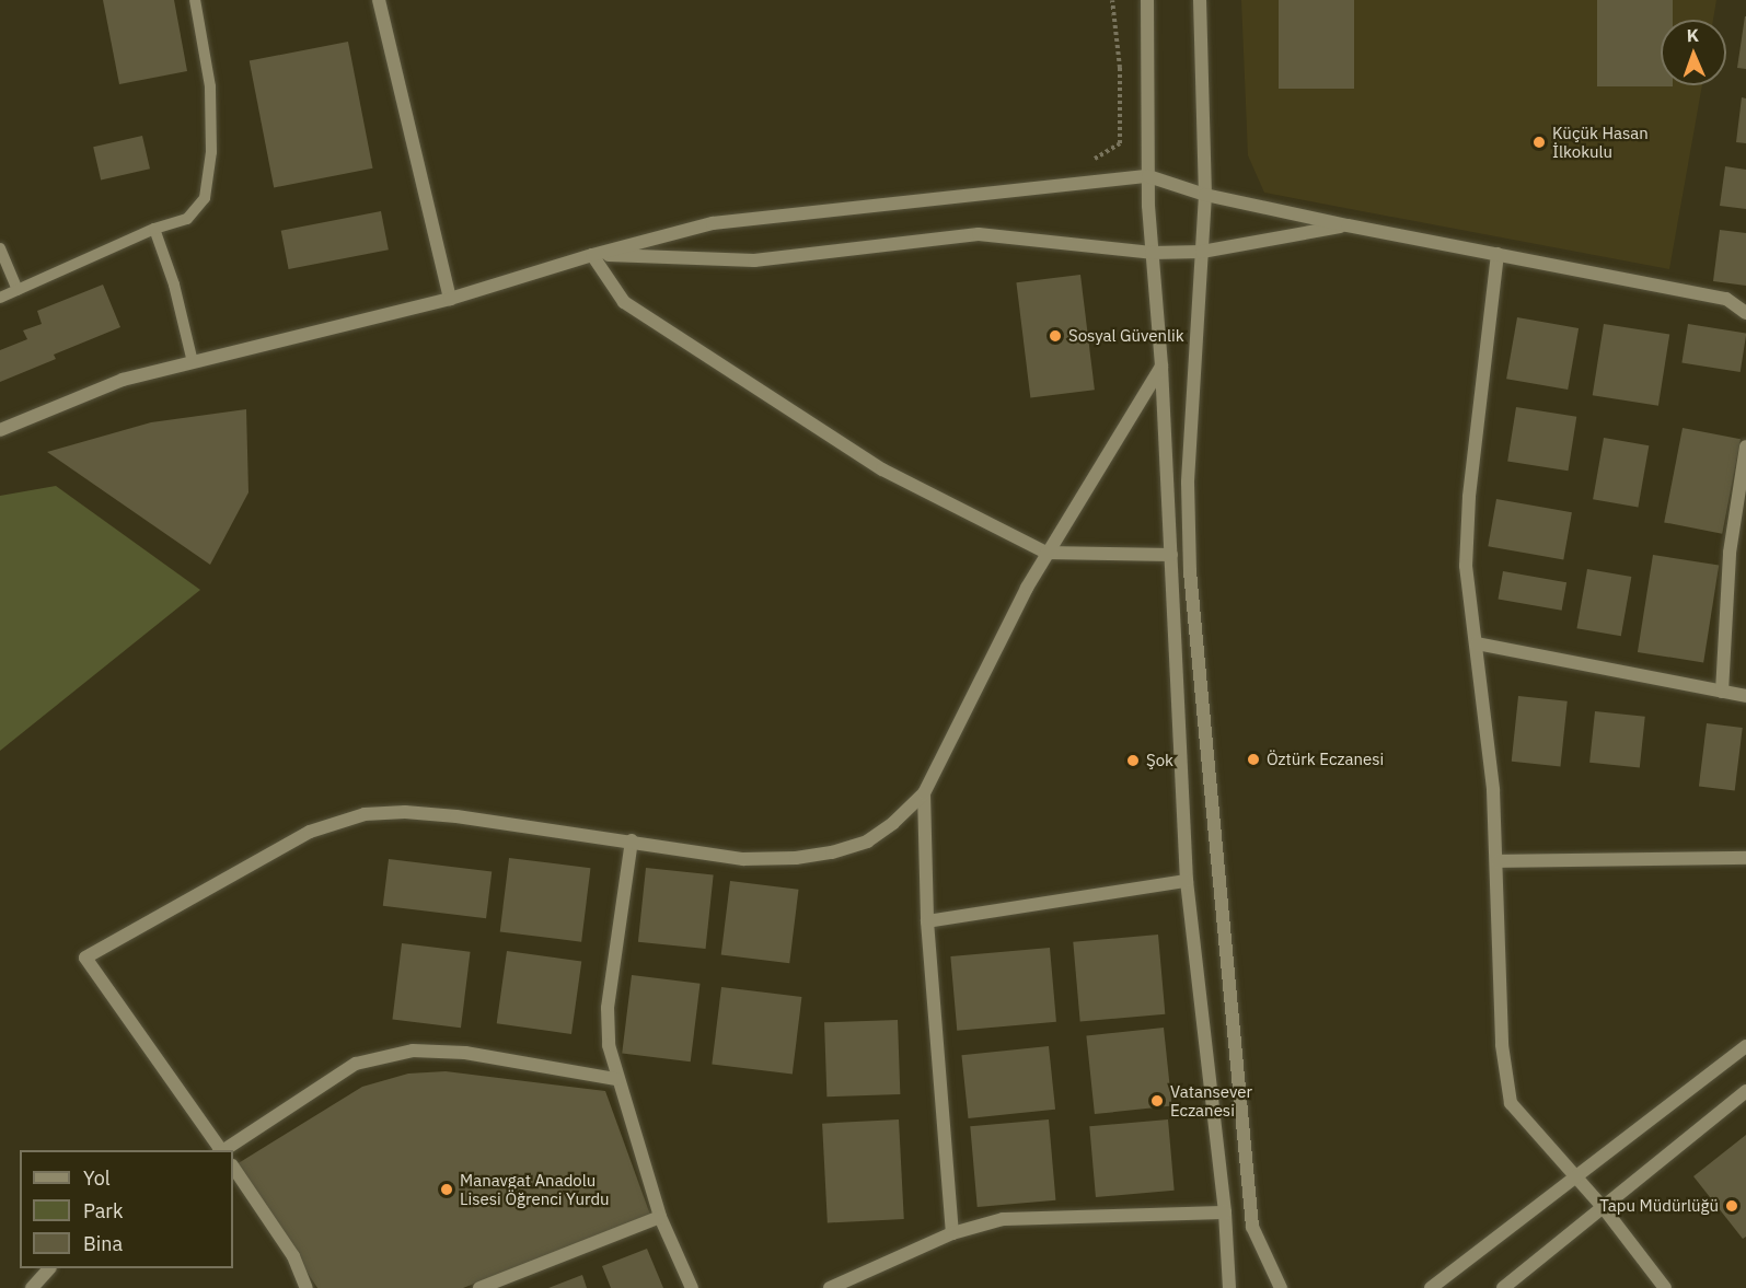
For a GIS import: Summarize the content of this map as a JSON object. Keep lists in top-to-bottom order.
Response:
{
  "places": [
    "Küçük Hasan İlkokulu",
    "Sosyal Güvenlik",
    "Öztürk Eczanesi",
    "Şok",
    "Vatansever Eczanesi",
    "Manavgat Anadolu Lisesi Öğrenci Yurdu",
    "Tapu Müdürlüğü"
  ],
  "legend": ["Yol", "Park", "Bina"],
  "north": "top"
}
